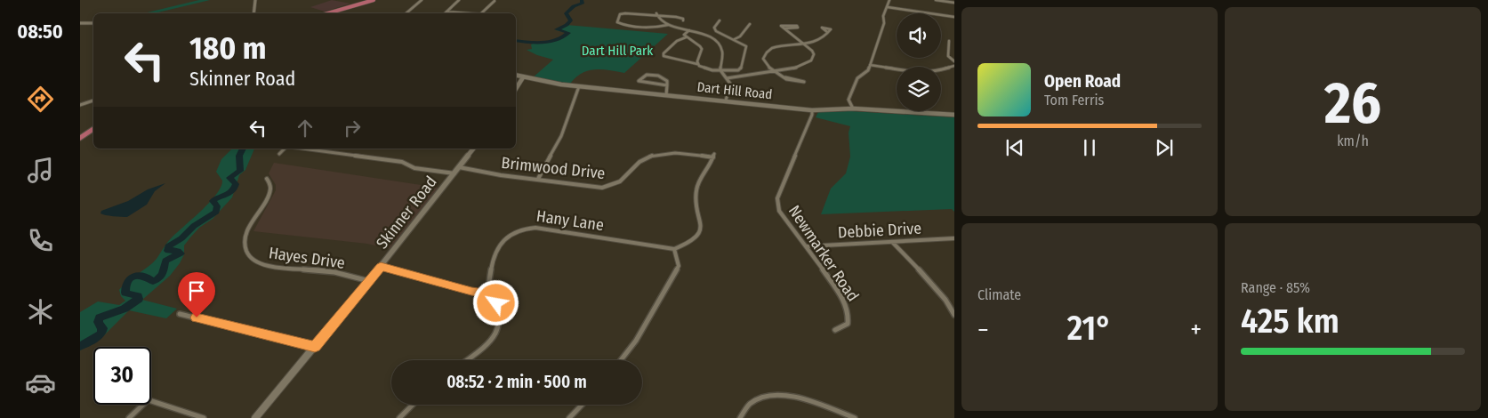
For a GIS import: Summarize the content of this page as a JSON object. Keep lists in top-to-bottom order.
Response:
{
  "streets": {
    "main road": ["Dart Hill Road", "Skinner Road"],
    "street": [
      "Brimwood Drive",
      "Hany Lane",
      "Debbie Drive",
      "Newmarker Road",
      "Hayes Drive"
    ]
  },
  "crossings": [
    ["Dart Hill Road", "Newmarker Road"],
    ["Brimwood Drive", "Skinner Road"],
    ["Brimwood Drive", "Hany Lane"],
    ["Skinner Road", "Hayes Drive"],
    ["Debbie Drive", "Newmarker Road"]
  ],
  "parks": ["Dart Hill Park"],
  "page": {
    "tabs": "08:50",
    "tile": [
      ["26", "km/h"],
      "Climate",
      ["Range · 85%", "425 km"]
    ],
    "turn": ["180 m", "Skinner Road"],
    "song": ["Open Road", "Tom Ferris"],
    "heat": ["−", "21°", "+"],
    "limit": "30",
    "trip": "08:52 · 2 min · 500 m"
  }
}
